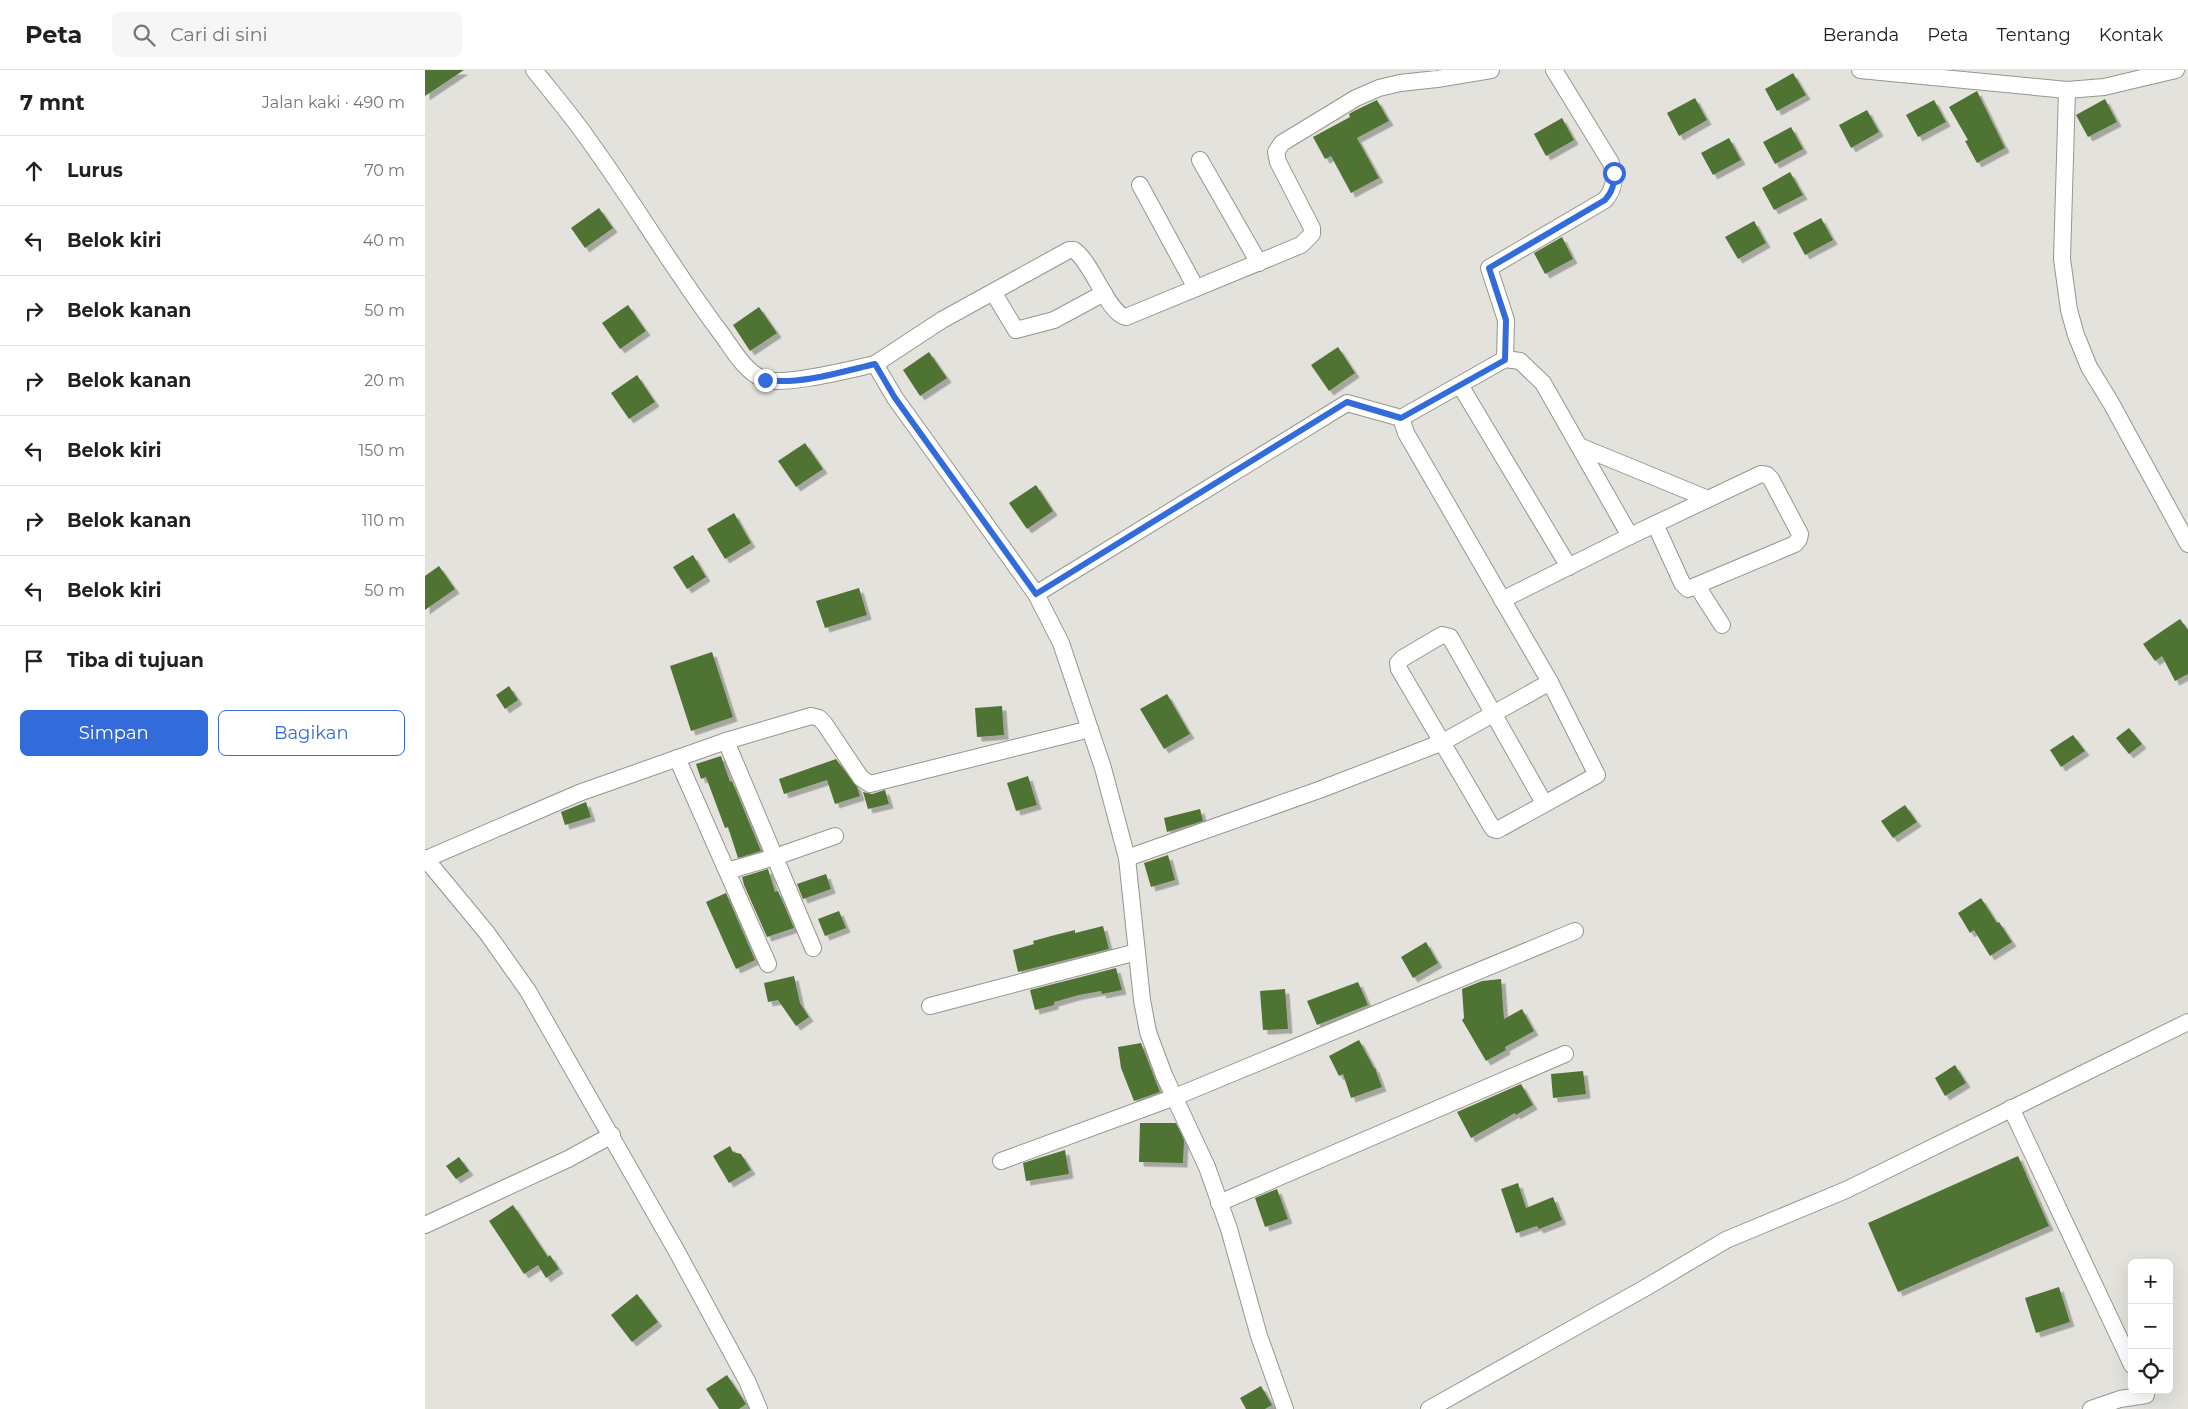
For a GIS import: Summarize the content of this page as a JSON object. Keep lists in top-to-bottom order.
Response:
{
  "page": {
    "header": "Peta",
    "search": "Cari di sini",
    "nav": [
      "Beranda",
      "Peta",
      "Tentang",
      "Kontak"
    ],
    "heading": ["7 mnt", "Jalan kaki · 490 m"],
    "list": [
      ["Lurus", "70 m"],
      ["Belok kiri", "40 m"],
      ["Belok kanan", "50 m"],
      ["Belok kanan", "20 m"],
      ["Belok kiri", "150 m"],
      ["Belok kanan", "110 m"],
      ["Belok kiri", "50 m"],
      "Tiba di tujuan"
    ],
    "buttons": ["Simpan", "Bagikan"],
    "map_buttons": ["+", "−"]
  }
}
